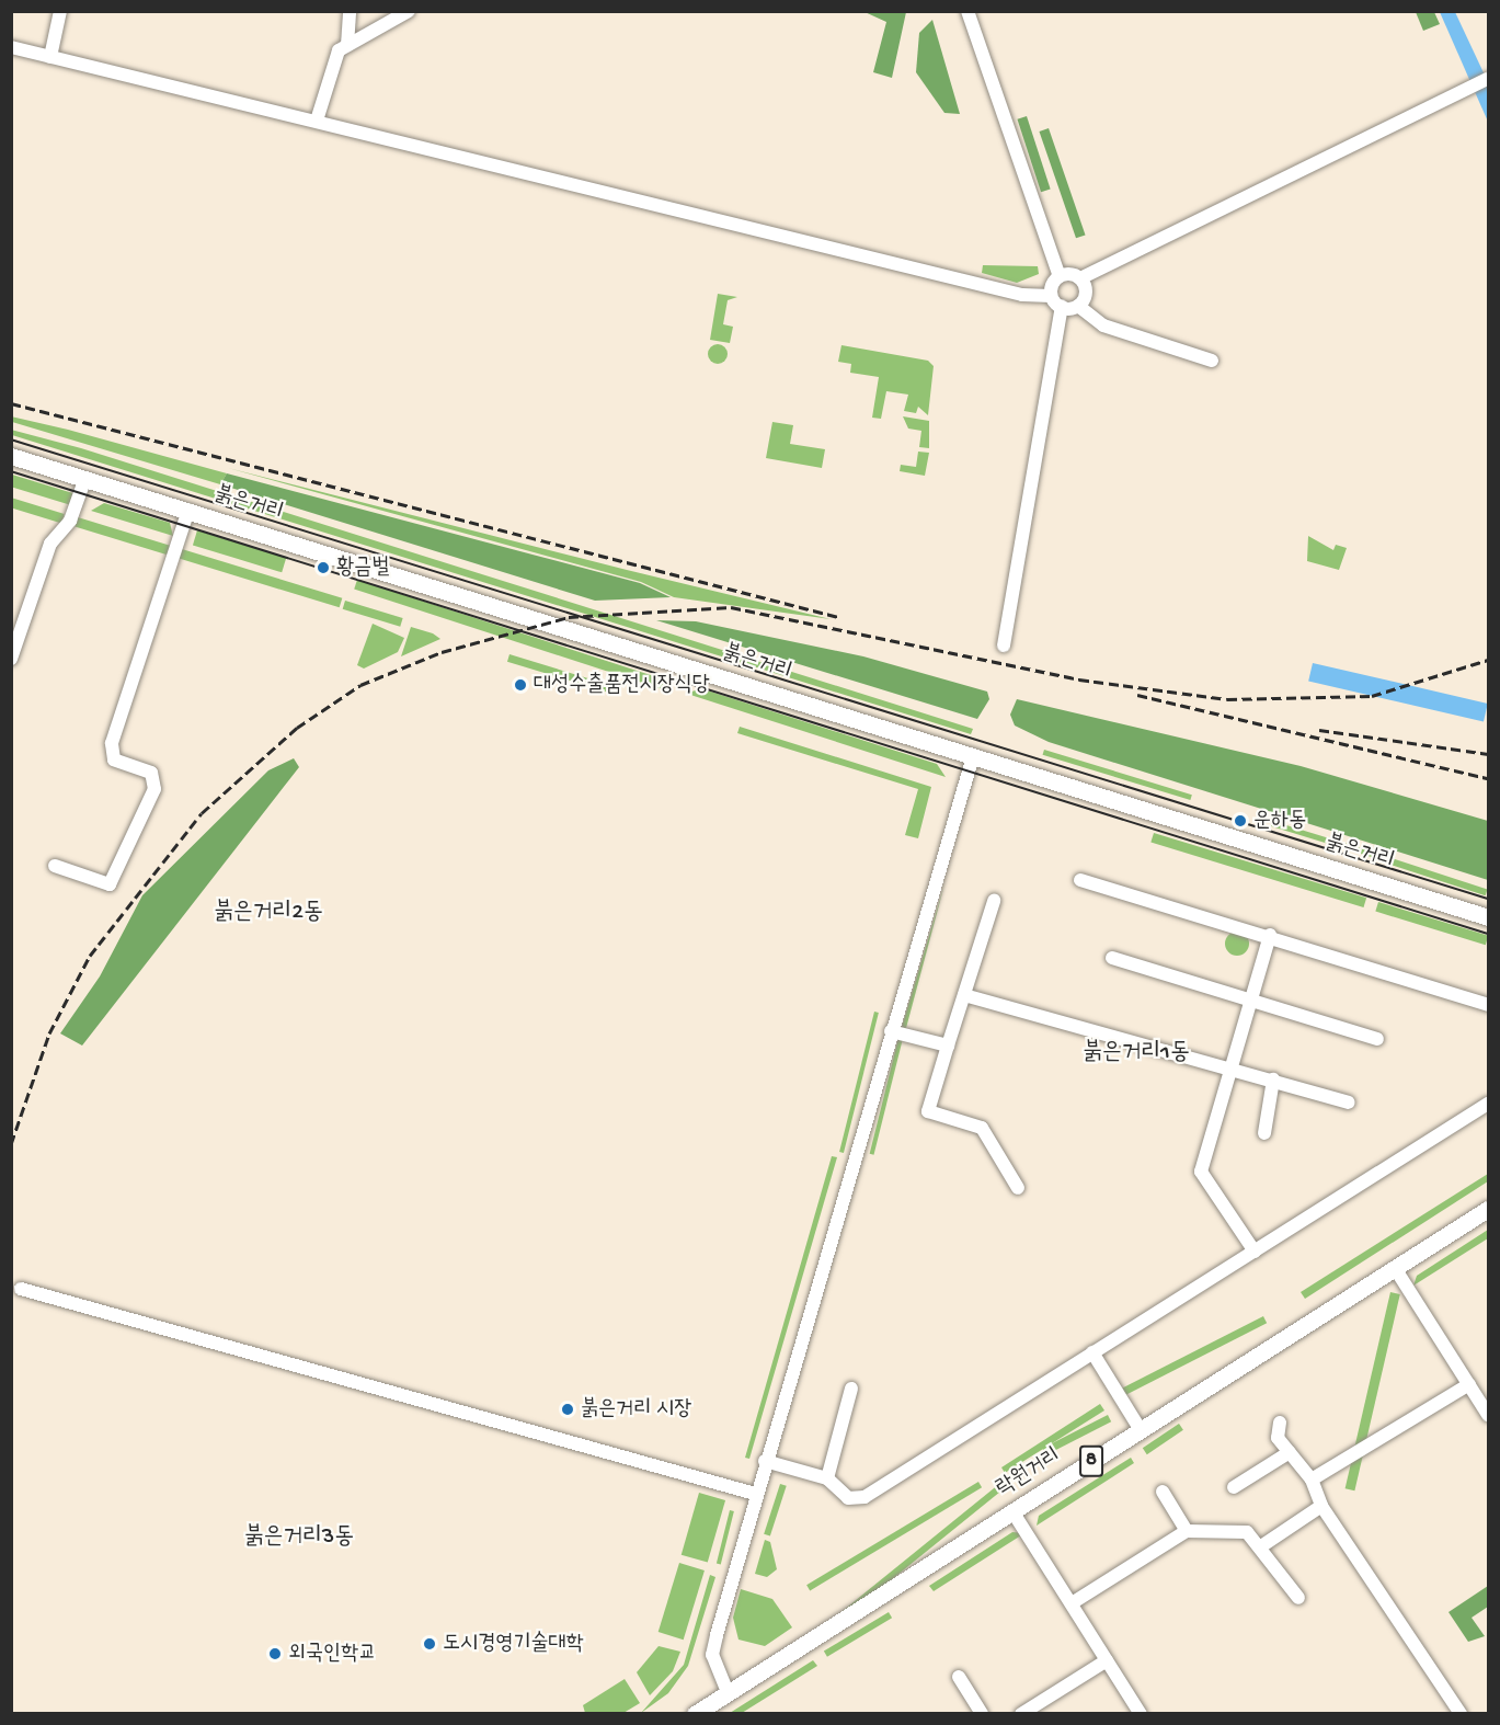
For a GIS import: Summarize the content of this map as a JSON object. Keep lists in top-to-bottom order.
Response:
{
  "streets": {
    "main road": ["붉은거리", "8", "락원거리"]
  },
  "districts": ["붉은거리2동", "붉은거리1동", "붉은거리3동"],
  "places": [
    "황금벌",
    "대성수출품전시장식당",
    "운하동",
    "붉은거리 시장",
    "도시경영기술대학",
    "외국인학교"
  ]
}
